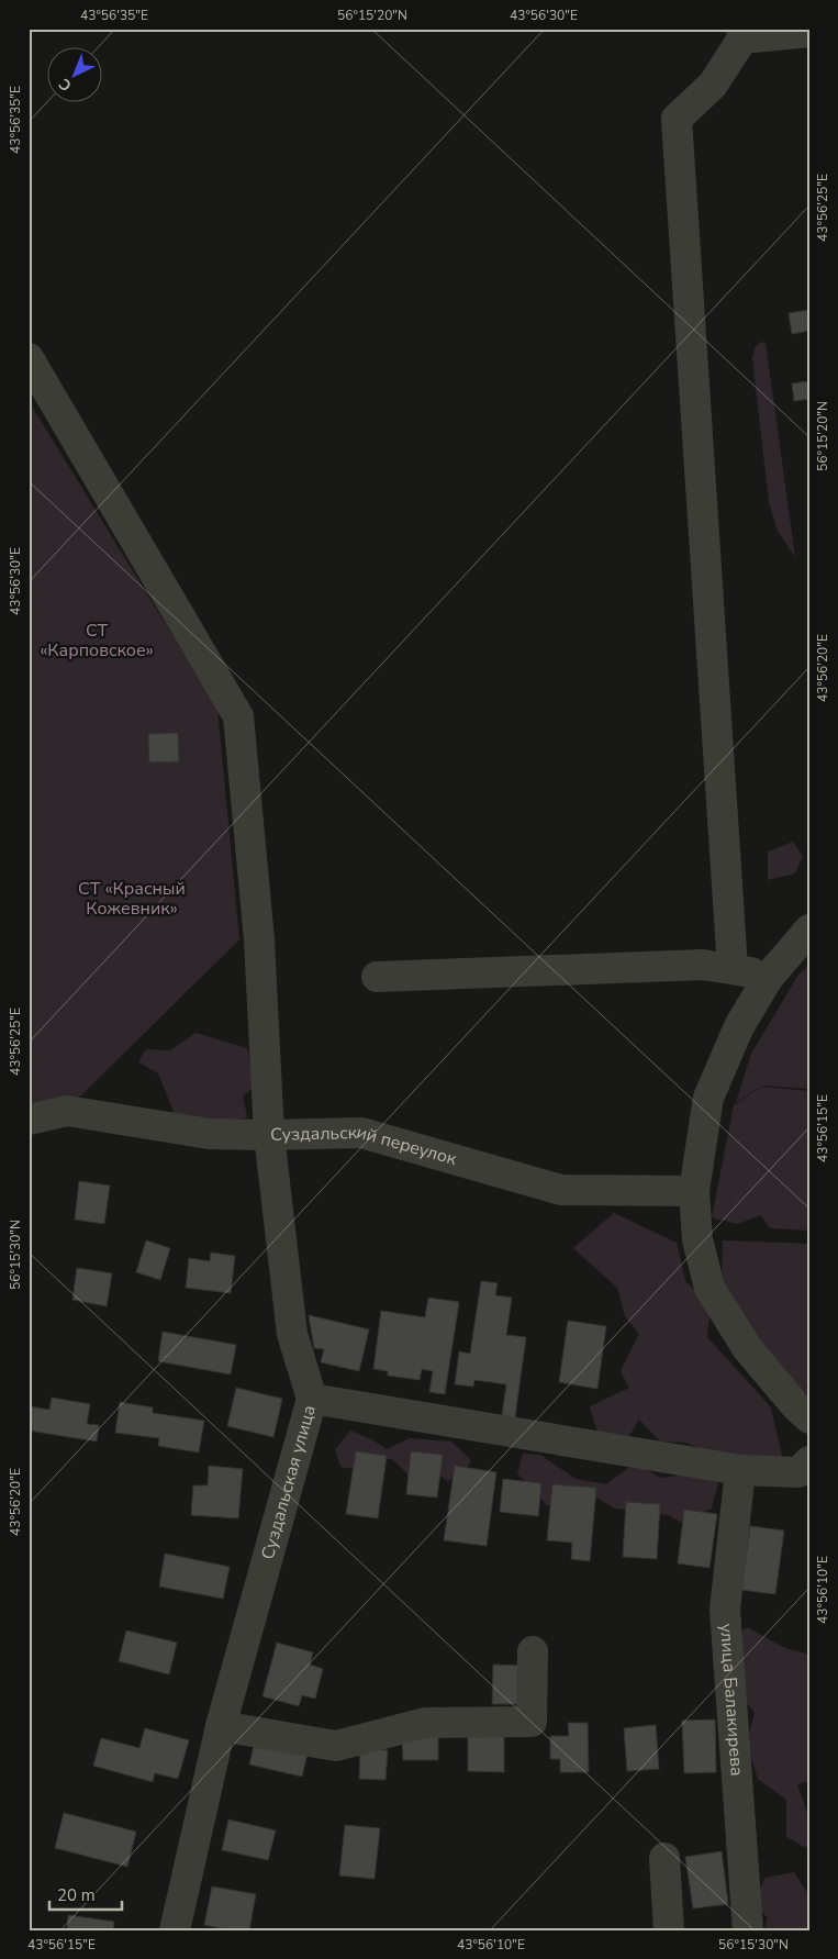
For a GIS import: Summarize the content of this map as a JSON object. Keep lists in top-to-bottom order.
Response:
{
  "streets": {
    "street": ["Суздальский переулок", "Суздальская улица", "улица Балакирева"]
  },
  "crossings": [
    ["Суздальская улица", "улица Балакирева"]
  ],
  "parks": ["СТ «Карповское»", "СТ «Красный Кожевник»"],
  "scale_bar": "20 m",
  "north": "bottom left",
  "coordinates": [
    "43°56'35\"E",
    "56°15'20\"N",
    "43°56'30\"E",
    "43°56'25\"E",
    "43°56'20\"E",
    "43°56'15\"E",
    "56°15'30\"N",
    "43°56'10\"E"
  ]
}
